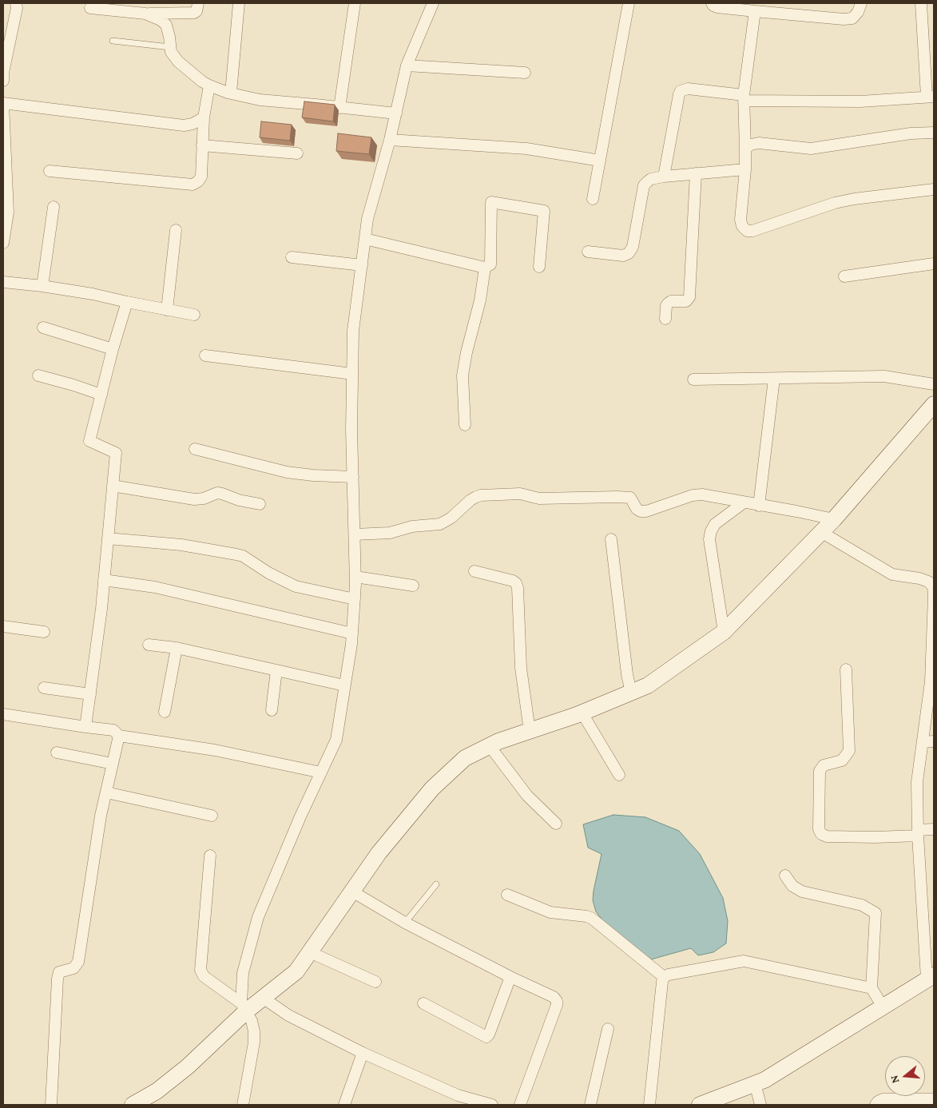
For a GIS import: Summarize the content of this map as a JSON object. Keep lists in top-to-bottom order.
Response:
{
  "north": "left"
}
